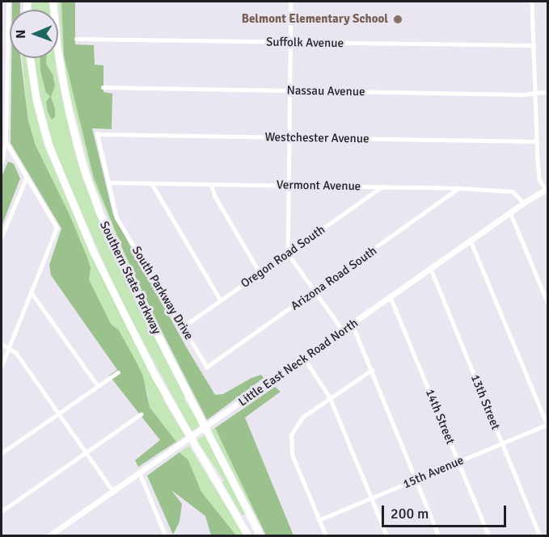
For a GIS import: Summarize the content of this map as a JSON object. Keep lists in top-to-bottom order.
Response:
{
  "streets": {
    "highway": ["Southern State Parkway"],
    "main road": ["Little East Neck Road North"],
    "street": [
      "Suffolk Avenue",
      "Nassau Avenue",
      "Westchester Avenue",
      "Vermont Avenue",
      "Oregon Road South",
      "Arizona Road South",
      "South Parkway Drive",
      "13th Street",
      "14th Street",
      "15th Avenue"
    ]
  },
  "crossings": [
    ["Westchester Avenue", "South Parkway Drive"],
    ["Vermont Avenue", "Oregon Road South"],
    ["Vermont Avenue", "Arizona Road South"],
    ["Vermont Avenue", "South Parkway Drive"],
    ["Vermont Avenue", "Little East Neck Road North"],
    ["Oregon Road South", "South Parkway Drive"],
    ["Arizona Road South", "South Parkway Drive"],
    ["Little East Neck Road North", "13th Street"],
    ["Little East Neck Road North", "14th Street"],
    ["13th Street", "15th Avenue"],
    ["14th Street", "15th Avenue"]
  ],
  "places": ["Belmont Elementary School"],
  "scale_bar": "200 m",
  "north": "left"
}
